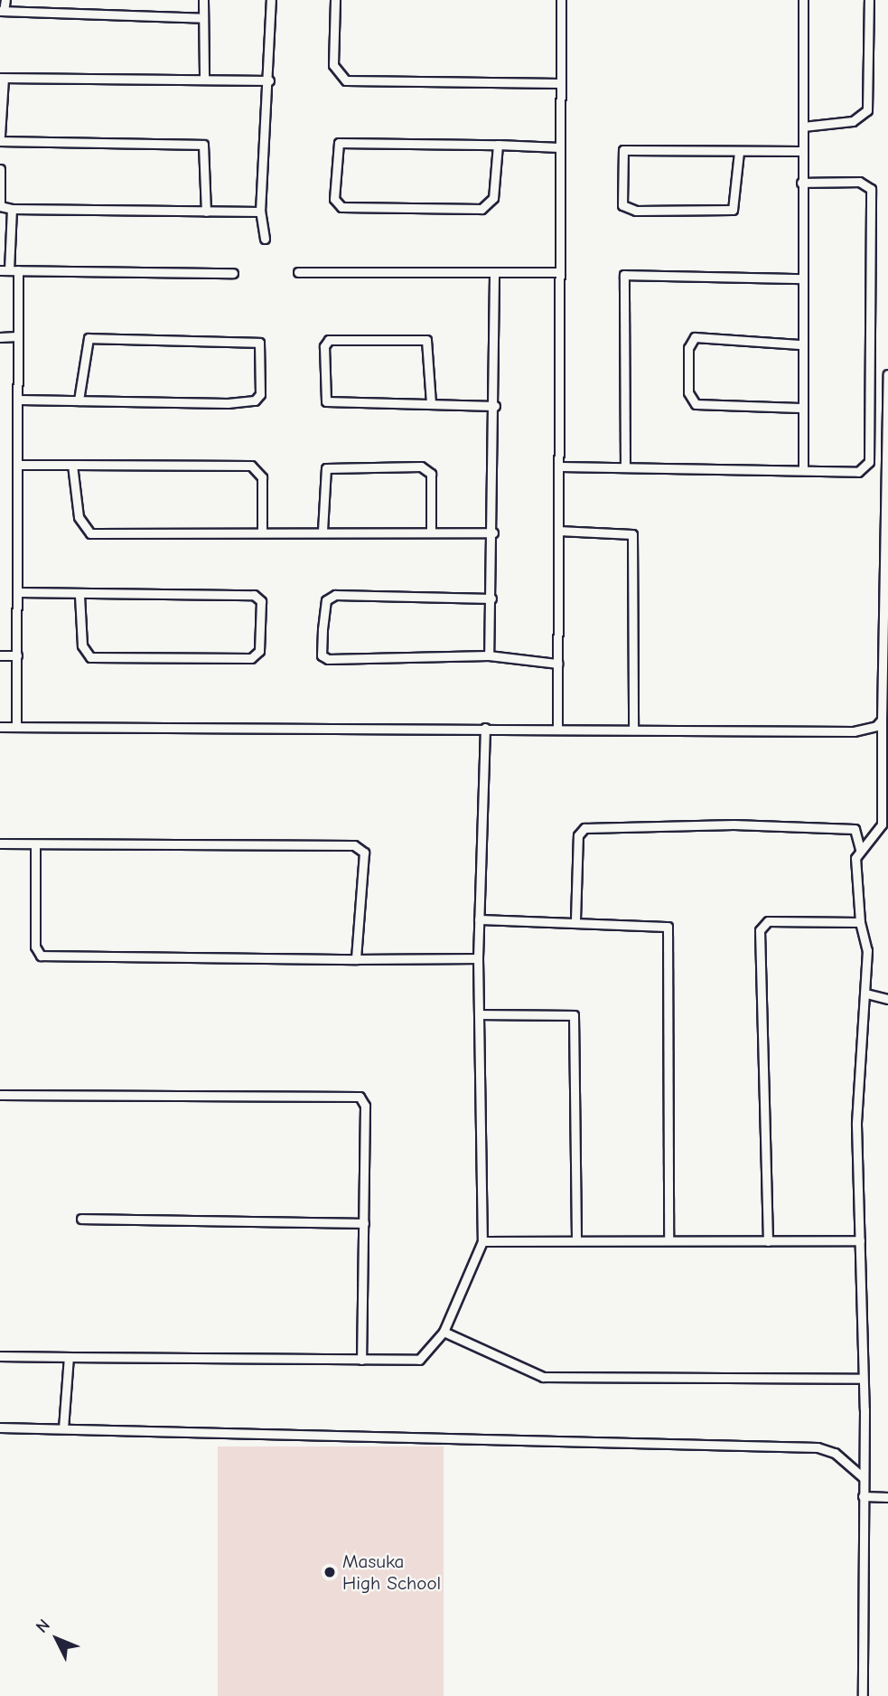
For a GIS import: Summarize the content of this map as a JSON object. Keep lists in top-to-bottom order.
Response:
{
  "places": ["Masuka High School"],
  "north": "top left"
}
